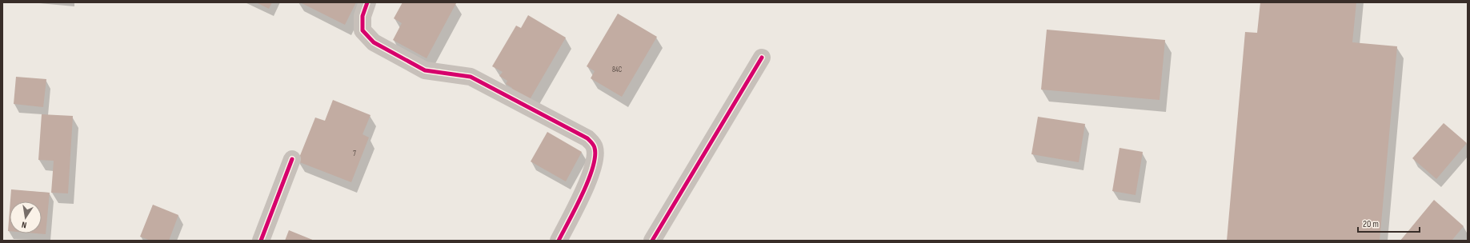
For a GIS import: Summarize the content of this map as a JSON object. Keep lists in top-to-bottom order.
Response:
{
  "house_numbers": ["84C", "7"],
  "scale_bar": "20 m",
  "north": "bottom"
}
